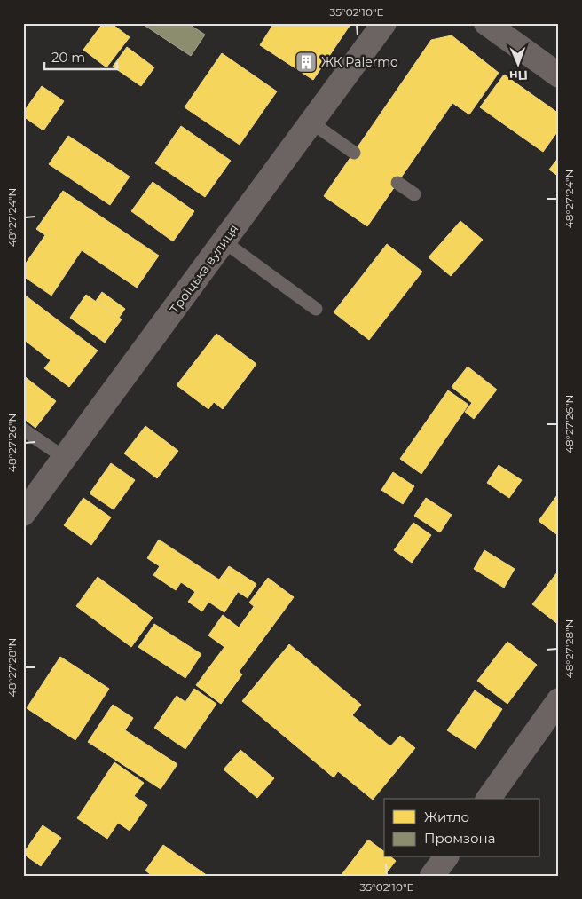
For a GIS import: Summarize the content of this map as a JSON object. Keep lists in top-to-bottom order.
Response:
{
  "streets": {
    "street": ["Троїцька вулиця"]
  },
  "places": {
    "building": ["ЖК Palermo"]
  },
  "legend": ["Житло", "Промзона"],
  "scale_bar": "20 m",
  "north": "bottom",
  "coordinates": [
    "35°02'10\"E",
    "48°27'24\"N",
    "48°27'26\"N",
    "48°27'28\"N"
  ]
}
